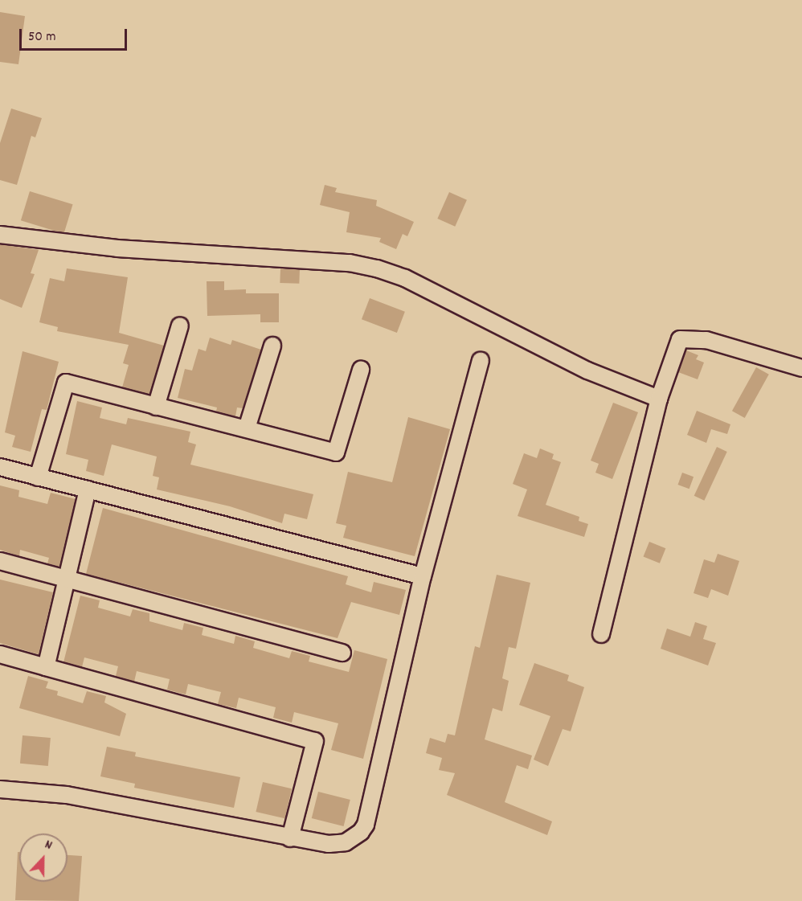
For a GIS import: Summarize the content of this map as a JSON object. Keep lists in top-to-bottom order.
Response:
{
  "scale_bar": "50 m",
  "north": "top"
}
